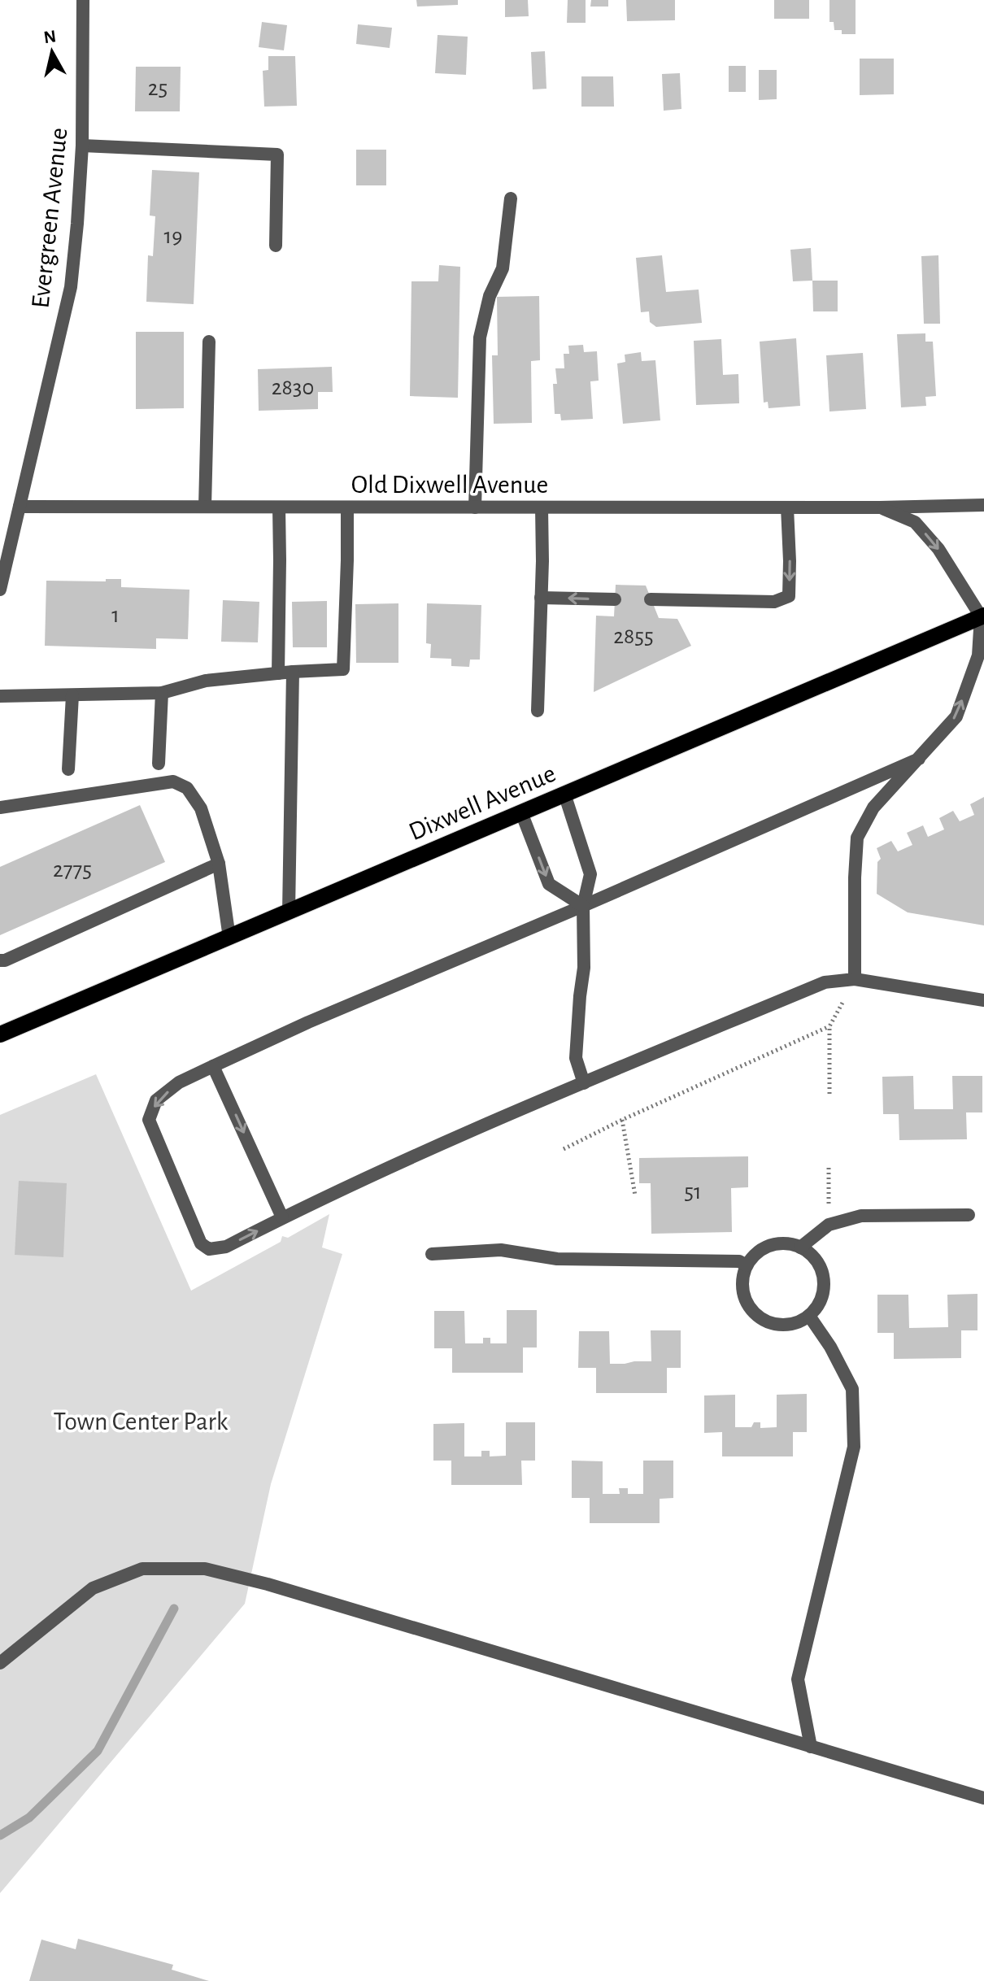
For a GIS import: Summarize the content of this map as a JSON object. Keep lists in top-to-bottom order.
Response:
{
  "streets": {
    "main road": ["Dixwell Avenue"],
    "street": ["Evergreen Avenue", "Old Dixwell Avenue"]
  },
  "crossings": [
    ["Evergreen Avenue", "Old Dixwell Avenue"],
    ["Old Dixwell Avenue", "Dixwell Avenue"]
  ],
  "parks": ["Town Center Park"],
  "house_numbers": [
    "25",
    "19",
    "2830",
    "1",
    "2855",
    "2775",
    "51"
  ],
  "north": "top"
}
